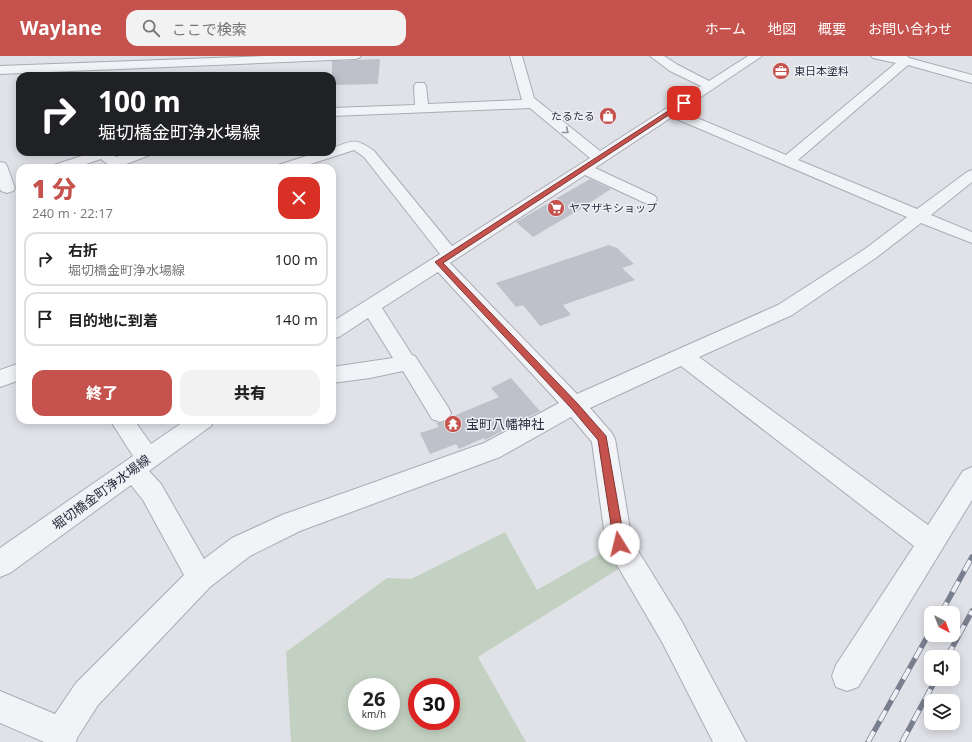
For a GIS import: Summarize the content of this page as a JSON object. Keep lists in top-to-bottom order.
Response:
{
  "streets": {
    "street": ["堀切橋金町浄水場線"]
  },
  "places": {
    "office": ["東日本塗料"],
    "shop": ["たるたる"],
    "supermarket": ["ヤマザキショップ"],
    "temple": ["宝町八幡神社"]
  },
  "north": "bottom right",
  "page": {
    "header": "Waylane",
    "search": "ここで検索",
    "nav": [
      "ホーム",
      "地図",
      "概要",
      "お問い合わせ"
    ],
    "turn": ["100 m", "堀切橋金町浄水場線"],
    "heading": ["1 分", "240 m · 22:17"],
    "list": [
      {
        "name": "右折",
        "note": "堀切橋金町浄水場線",
        "value": "100 m"
      },
      {
        "name": "目的地に到着",
        "value": "140 m"
      }
    ],
    "buttons": ["終了", "共有"],
    "speed": "26 km/h",
    "limit": "30"
  }
}
